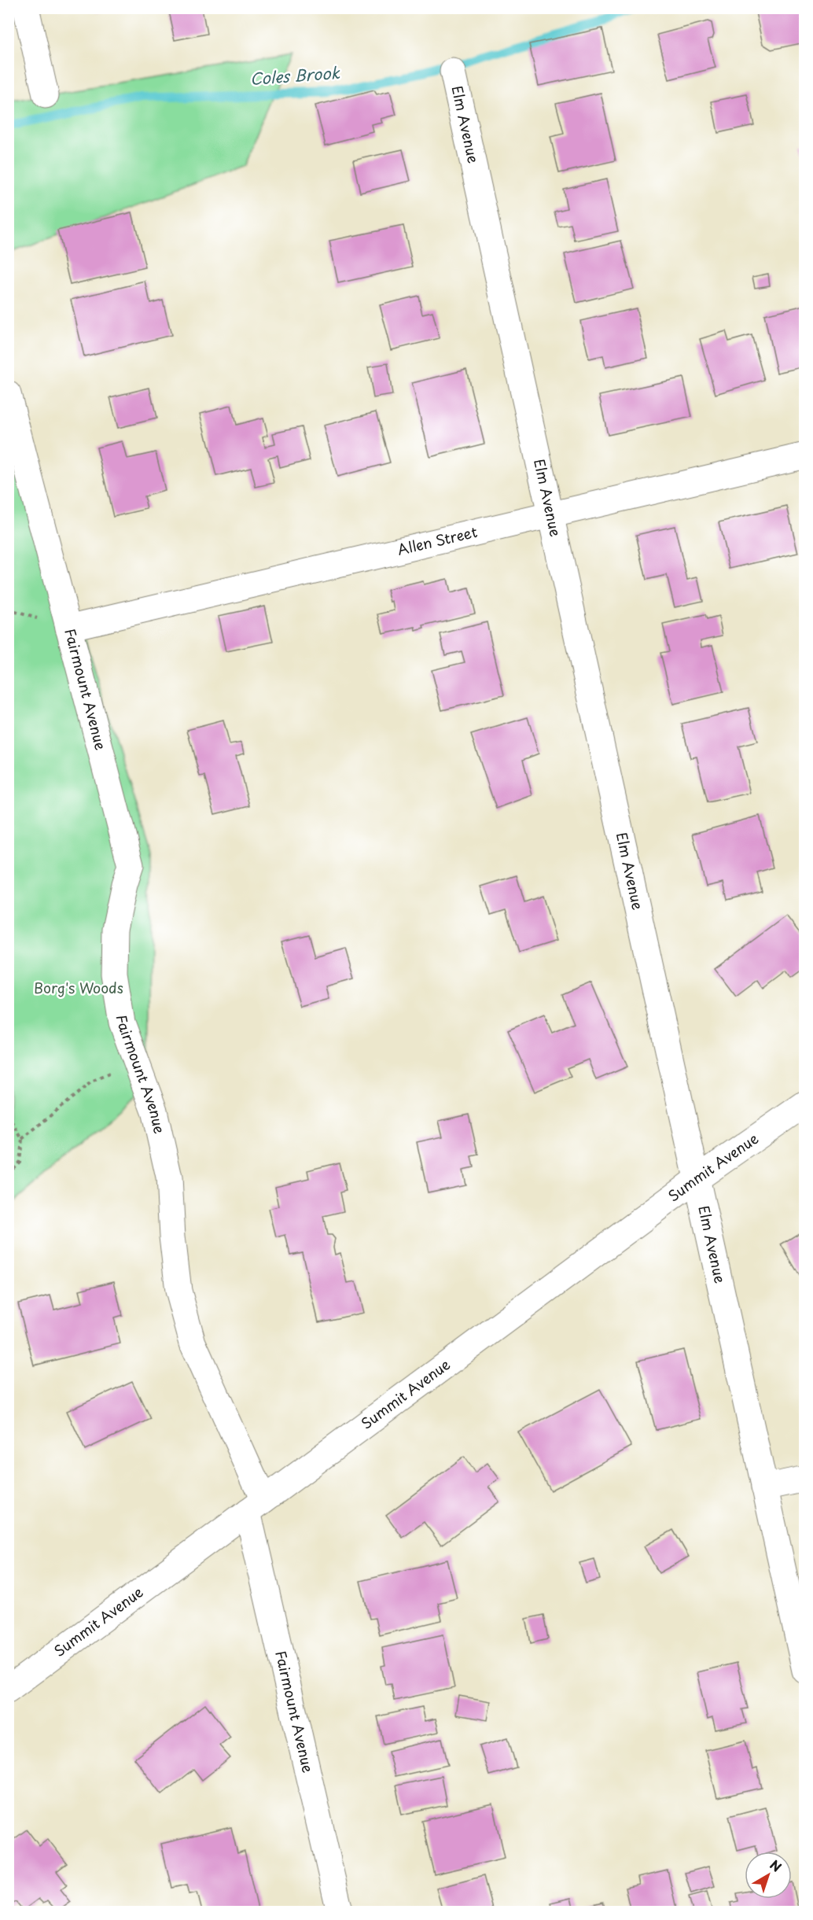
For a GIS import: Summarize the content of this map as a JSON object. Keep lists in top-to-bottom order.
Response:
{
  "streets": {
    "street": [
      "Elm Avenue",
      "Allen Street",
      "Fairmount Avenue",
      "Summit Avenue"
    ]
  },
  "crossings": [
    ["Elm Avenue", "Allen Street"],
    ["Elm Avenue", "Summit Avenue"],
    ["Allen Street", "Fairmount Avenue"],
    ["Fairmount Avenue", "Summit Avenue"]
  ],
  "water": ["Coles Brook"],
  "parks": ["Borg's Woods"],
  "north": "top right"
}
